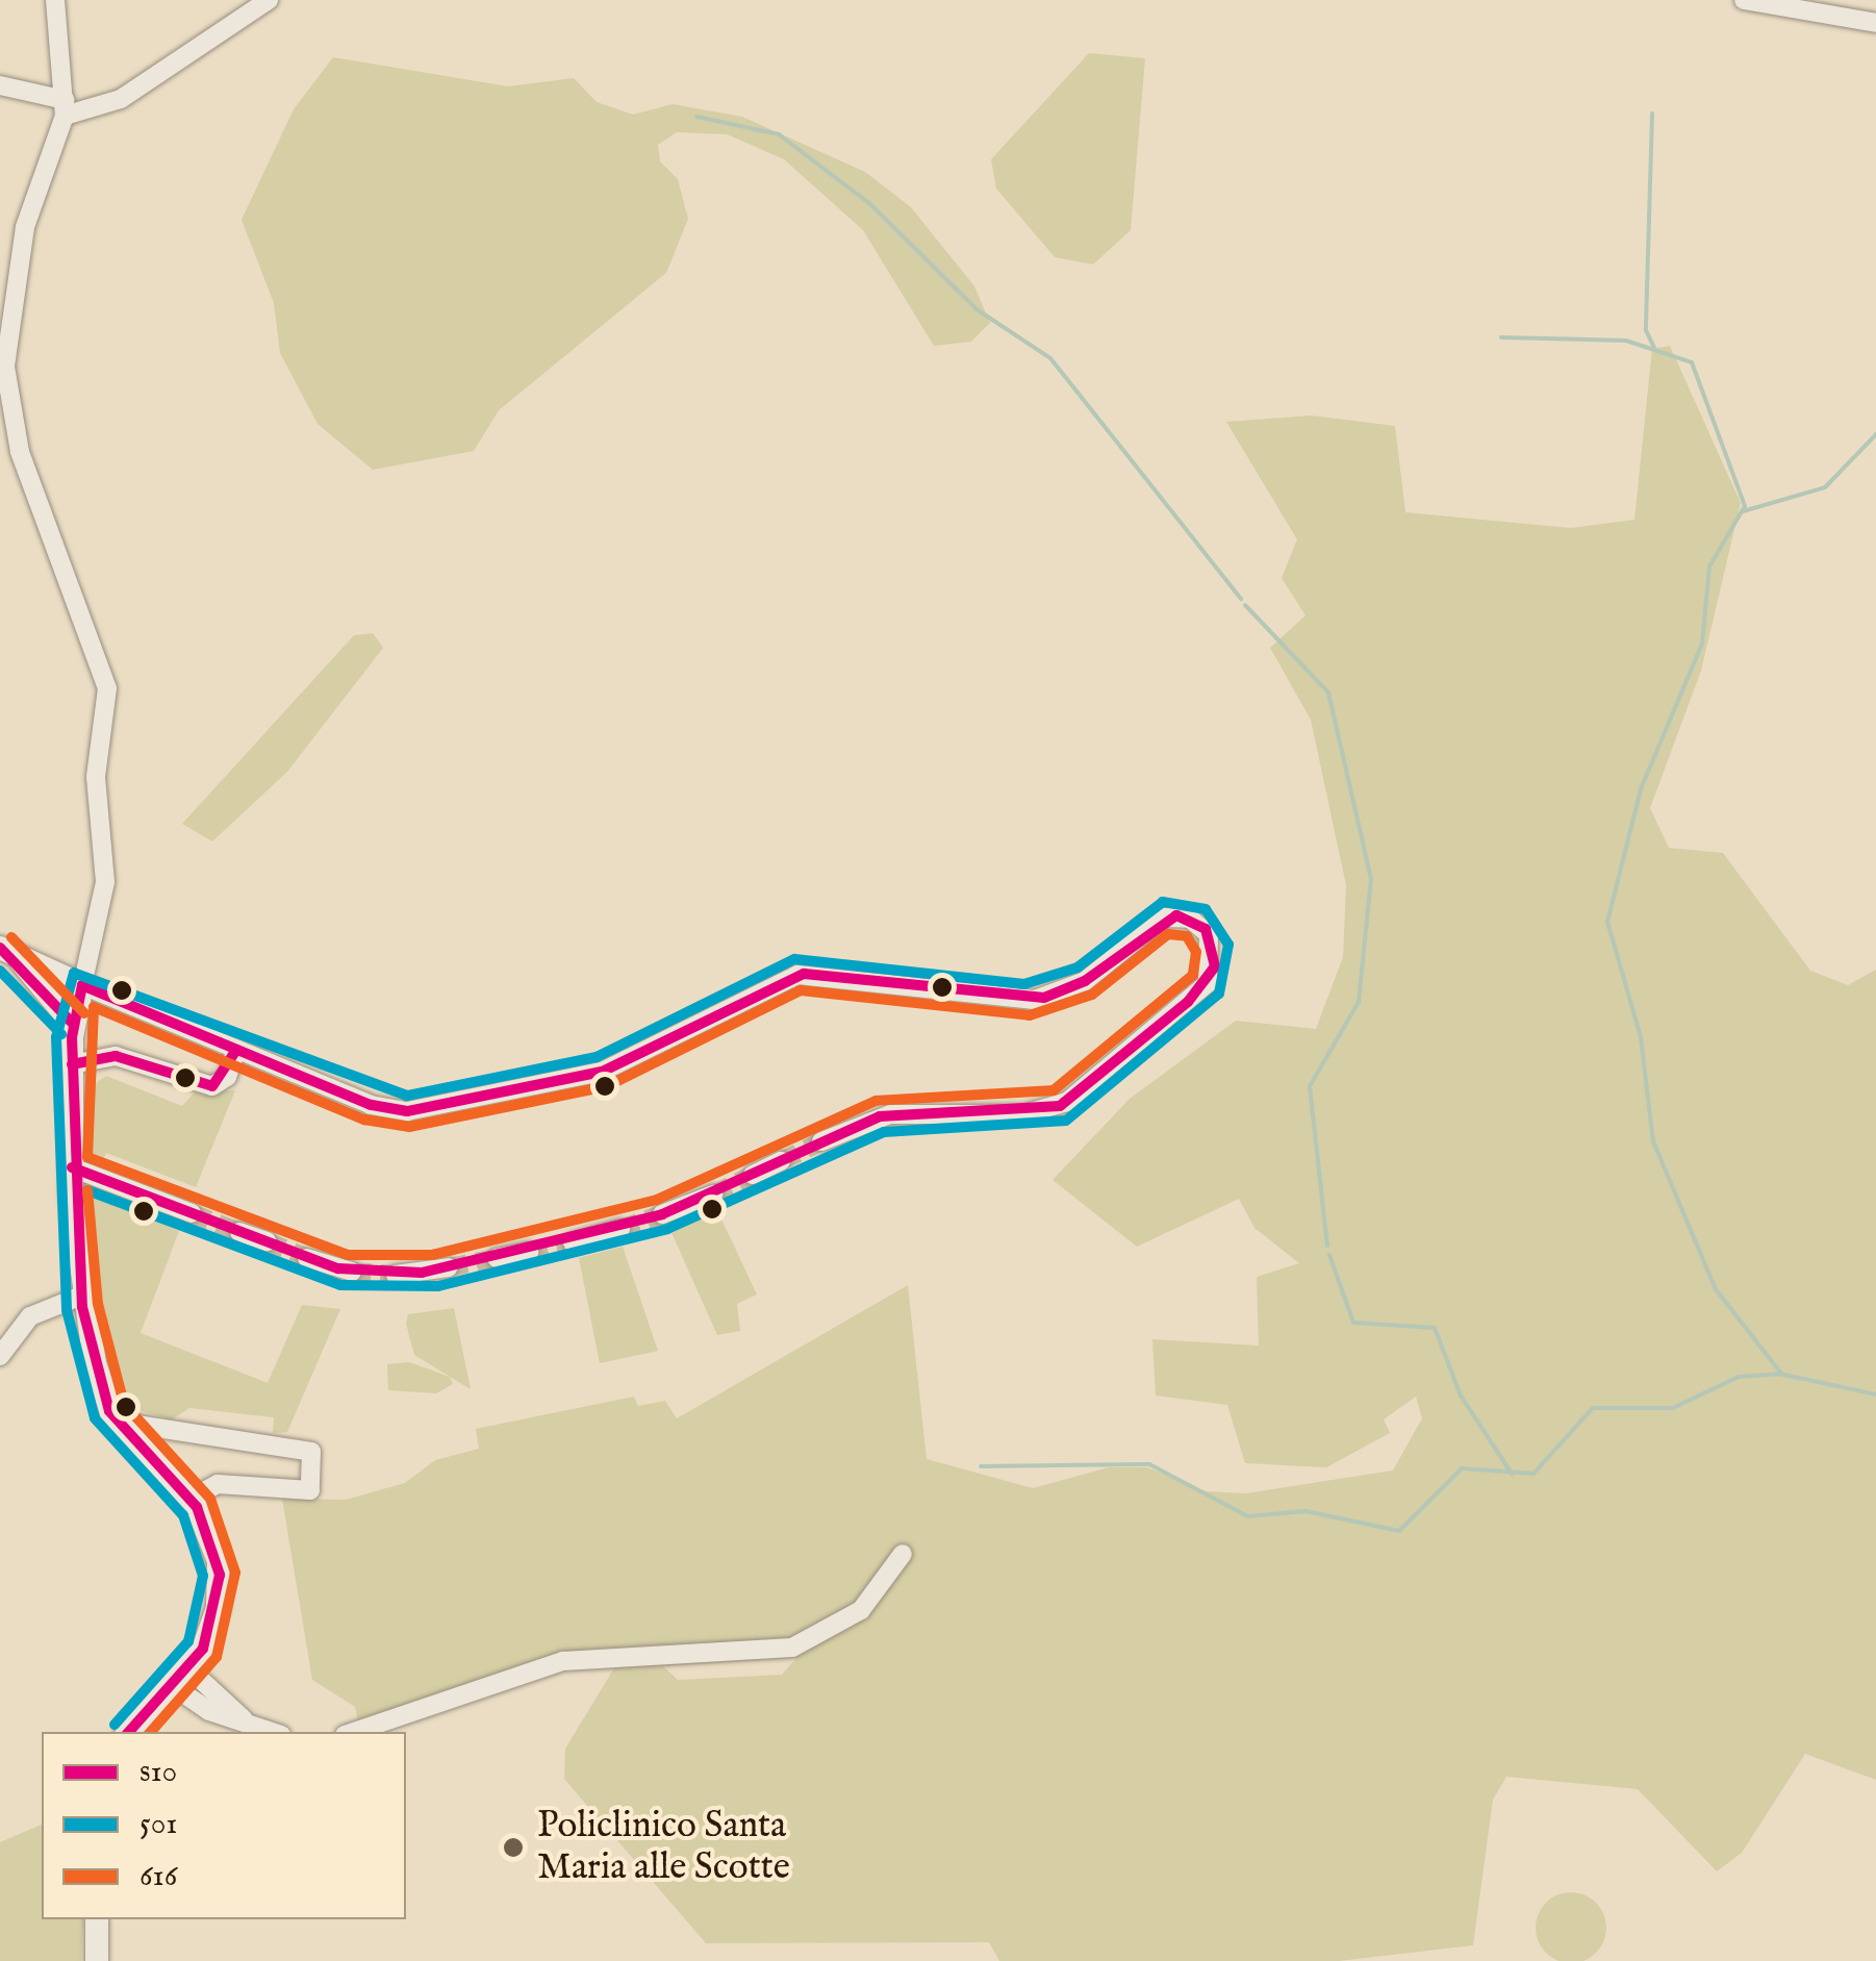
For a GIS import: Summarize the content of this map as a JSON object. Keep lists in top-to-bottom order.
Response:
{
  "places": ["Policlinico Santa Maria alle Scotte"],
  "lines": ["transit line 501", "transit line s10", "transit line 616"],
  "legend": ["s10", "501", "616"]
}
